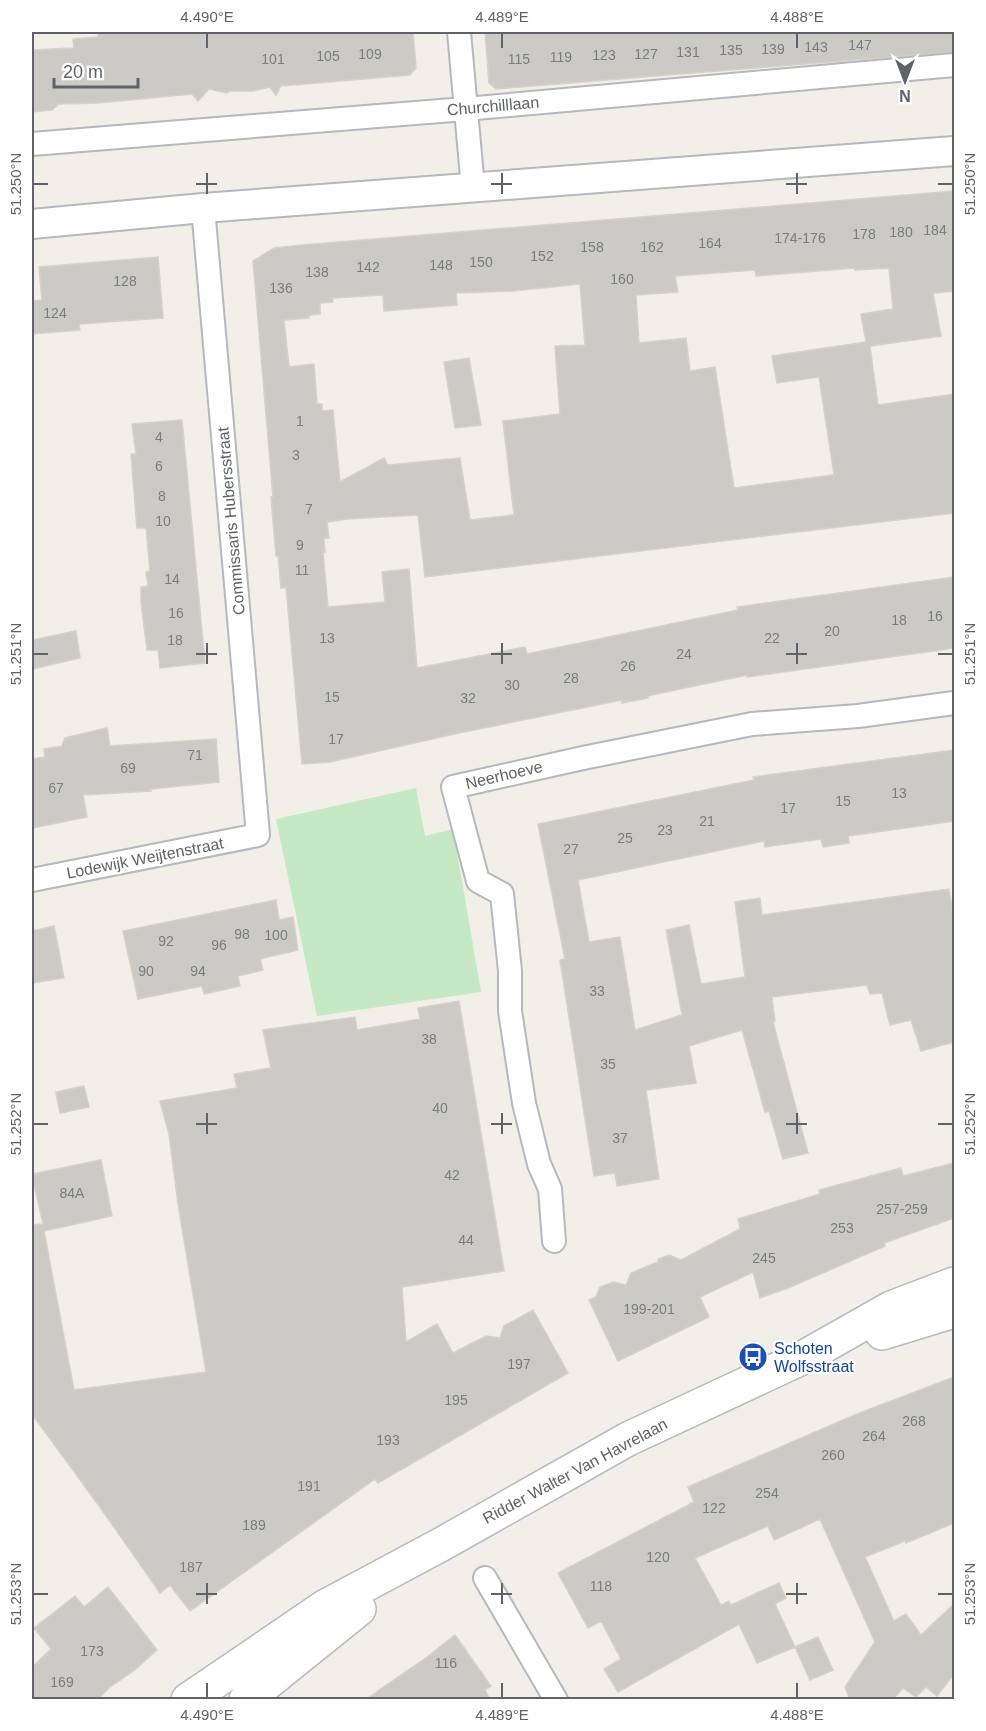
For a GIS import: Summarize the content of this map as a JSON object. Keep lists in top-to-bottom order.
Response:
{
  "streets": {
    "main road": ["Ridder Walter Van Havrelaan"],
    "street": [
      "Churchilllaan",
      "Commissaris Hubersstraat",
      "Neerhoeve",
      "Lodewijk Weijtenstraat"
    ]
  },
  "crossings": [
    ["Commissaris Hubersstraat", "Lodewijk Weijtenstraat"]
  ],
  "places": {
    "bus stop": ["Schoten Wolfsstraat"]
  },
  "house_numbers": [
    "147",
    "143",
    "139",
    "135",
    "131",
    "109",
    "127",
    "123",
    "105",
    "119",
    "101",
    "115",
    "184",
    "180",
    "178",
    "174-176",
    "164",
    "158",
    "162",
    "152",
    "150",
    "148",
    "142",
    "138",
    "160",
    "128",
    "136",
    "124",
    "1",
    "4",
    "3",
    "6",
    "8",
    "7",
    "10",
    "9",
    "11",
    "14",
    "16",
    "16",
    "18",
    "20",
    "13",
    "22",
    "18",
    "24",
    "26",
    "28",
    "30",
    "15",
    "32",
    "17",
    "71",
    "69",
    "67",
    "13",
    "15",
    "17",
    "21",
    "23",
    "25",
    "27",
    "98",
    "100",
    "92",
    "96",
    "90",
    "94",
    "33",
    "38",
    "35",
    "40",
    "37",
    "42",
    "84A",
    "257-259",
    "253",
    "44",
    "245",
    "199-201",
    "197",
    "195",
    "268",
    "264",
    "193",
    "260",
    "191",
    "254",
    "122",
    "189",
    "120",
    "187",
    "118",
    "173",
    "116",
    "169"
  ],
  "scale_bar": "20 m",
  "north": "bottom",
  "coordinates": [
    "4.490°E",
    "4.489°E",
    "4.488°E",
    "51.250°N",
    "51.251°N",
    "51.252°N",
    "51.253°N"
  ]
}
